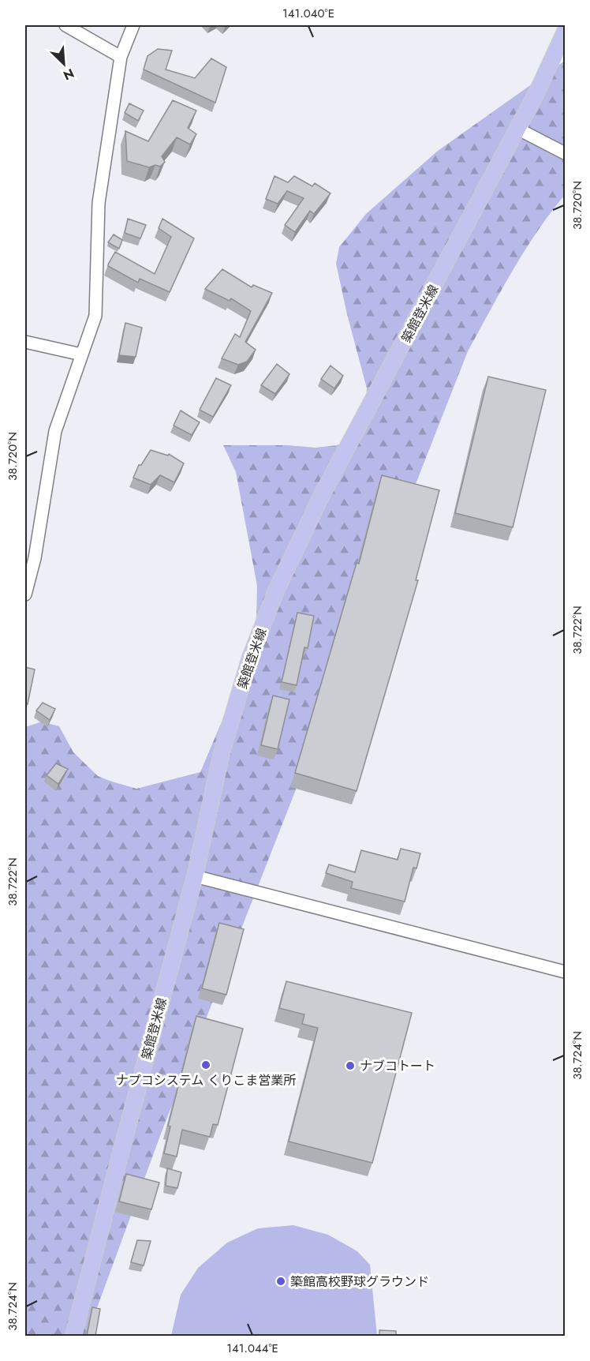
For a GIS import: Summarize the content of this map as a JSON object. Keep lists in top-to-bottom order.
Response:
{
  "streets": {
    "main road": ["築館登米線"]
  },
  "places": ["ナプコシステム くりこま営業所", "ナブコトート", "築館高校野球グラウンド"],
  "north": "bottom right",
  "coordinates": [
    "141.040°E",
    "38.720°N",
    "38.722°N",
    "38.724°N",
    "141.044°E"
  ]
}
